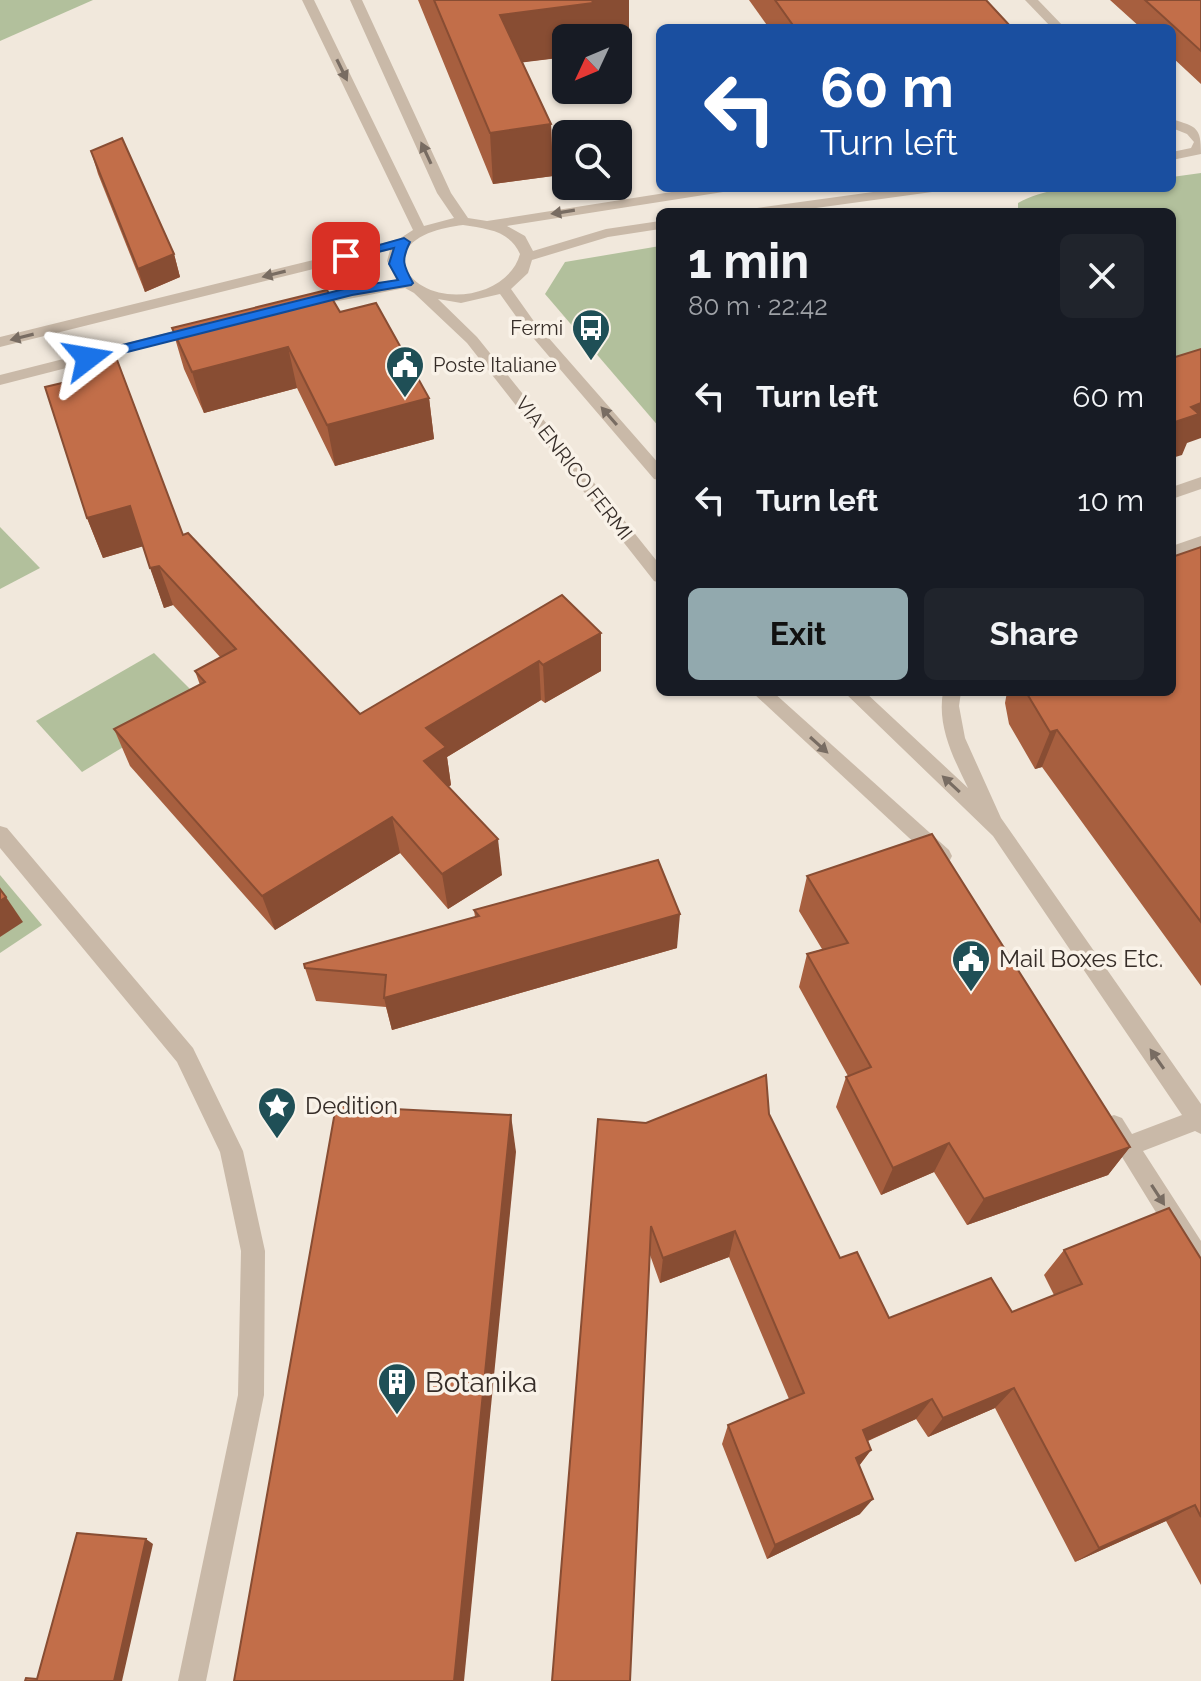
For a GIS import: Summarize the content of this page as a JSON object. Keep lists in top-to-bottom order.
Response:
{
  "streets": {
    "street": ["VIA ENRICO FERMI"]
  },
  "places": {
    "bus stop": ["Fermi"],
    "public building": ["Poste Italiane", "Mail Boxes Etc."],
    "place": ["Dedition"],
    "building": ["Botanika"]
  },
  "north": "bottom left",
  "page": {
    "turn": ["60 m", "Turn left"],
    "heading": ["1 min", "80 m · 22:42"],
    "list": [
      {
        "name": "Turn left",
        "value": "60 m"
      },
      {
        "name": "Turn left",
        "value": "10 m"
      }
    ],
    "buttons": ["Exit", "Share"]
  }
}
